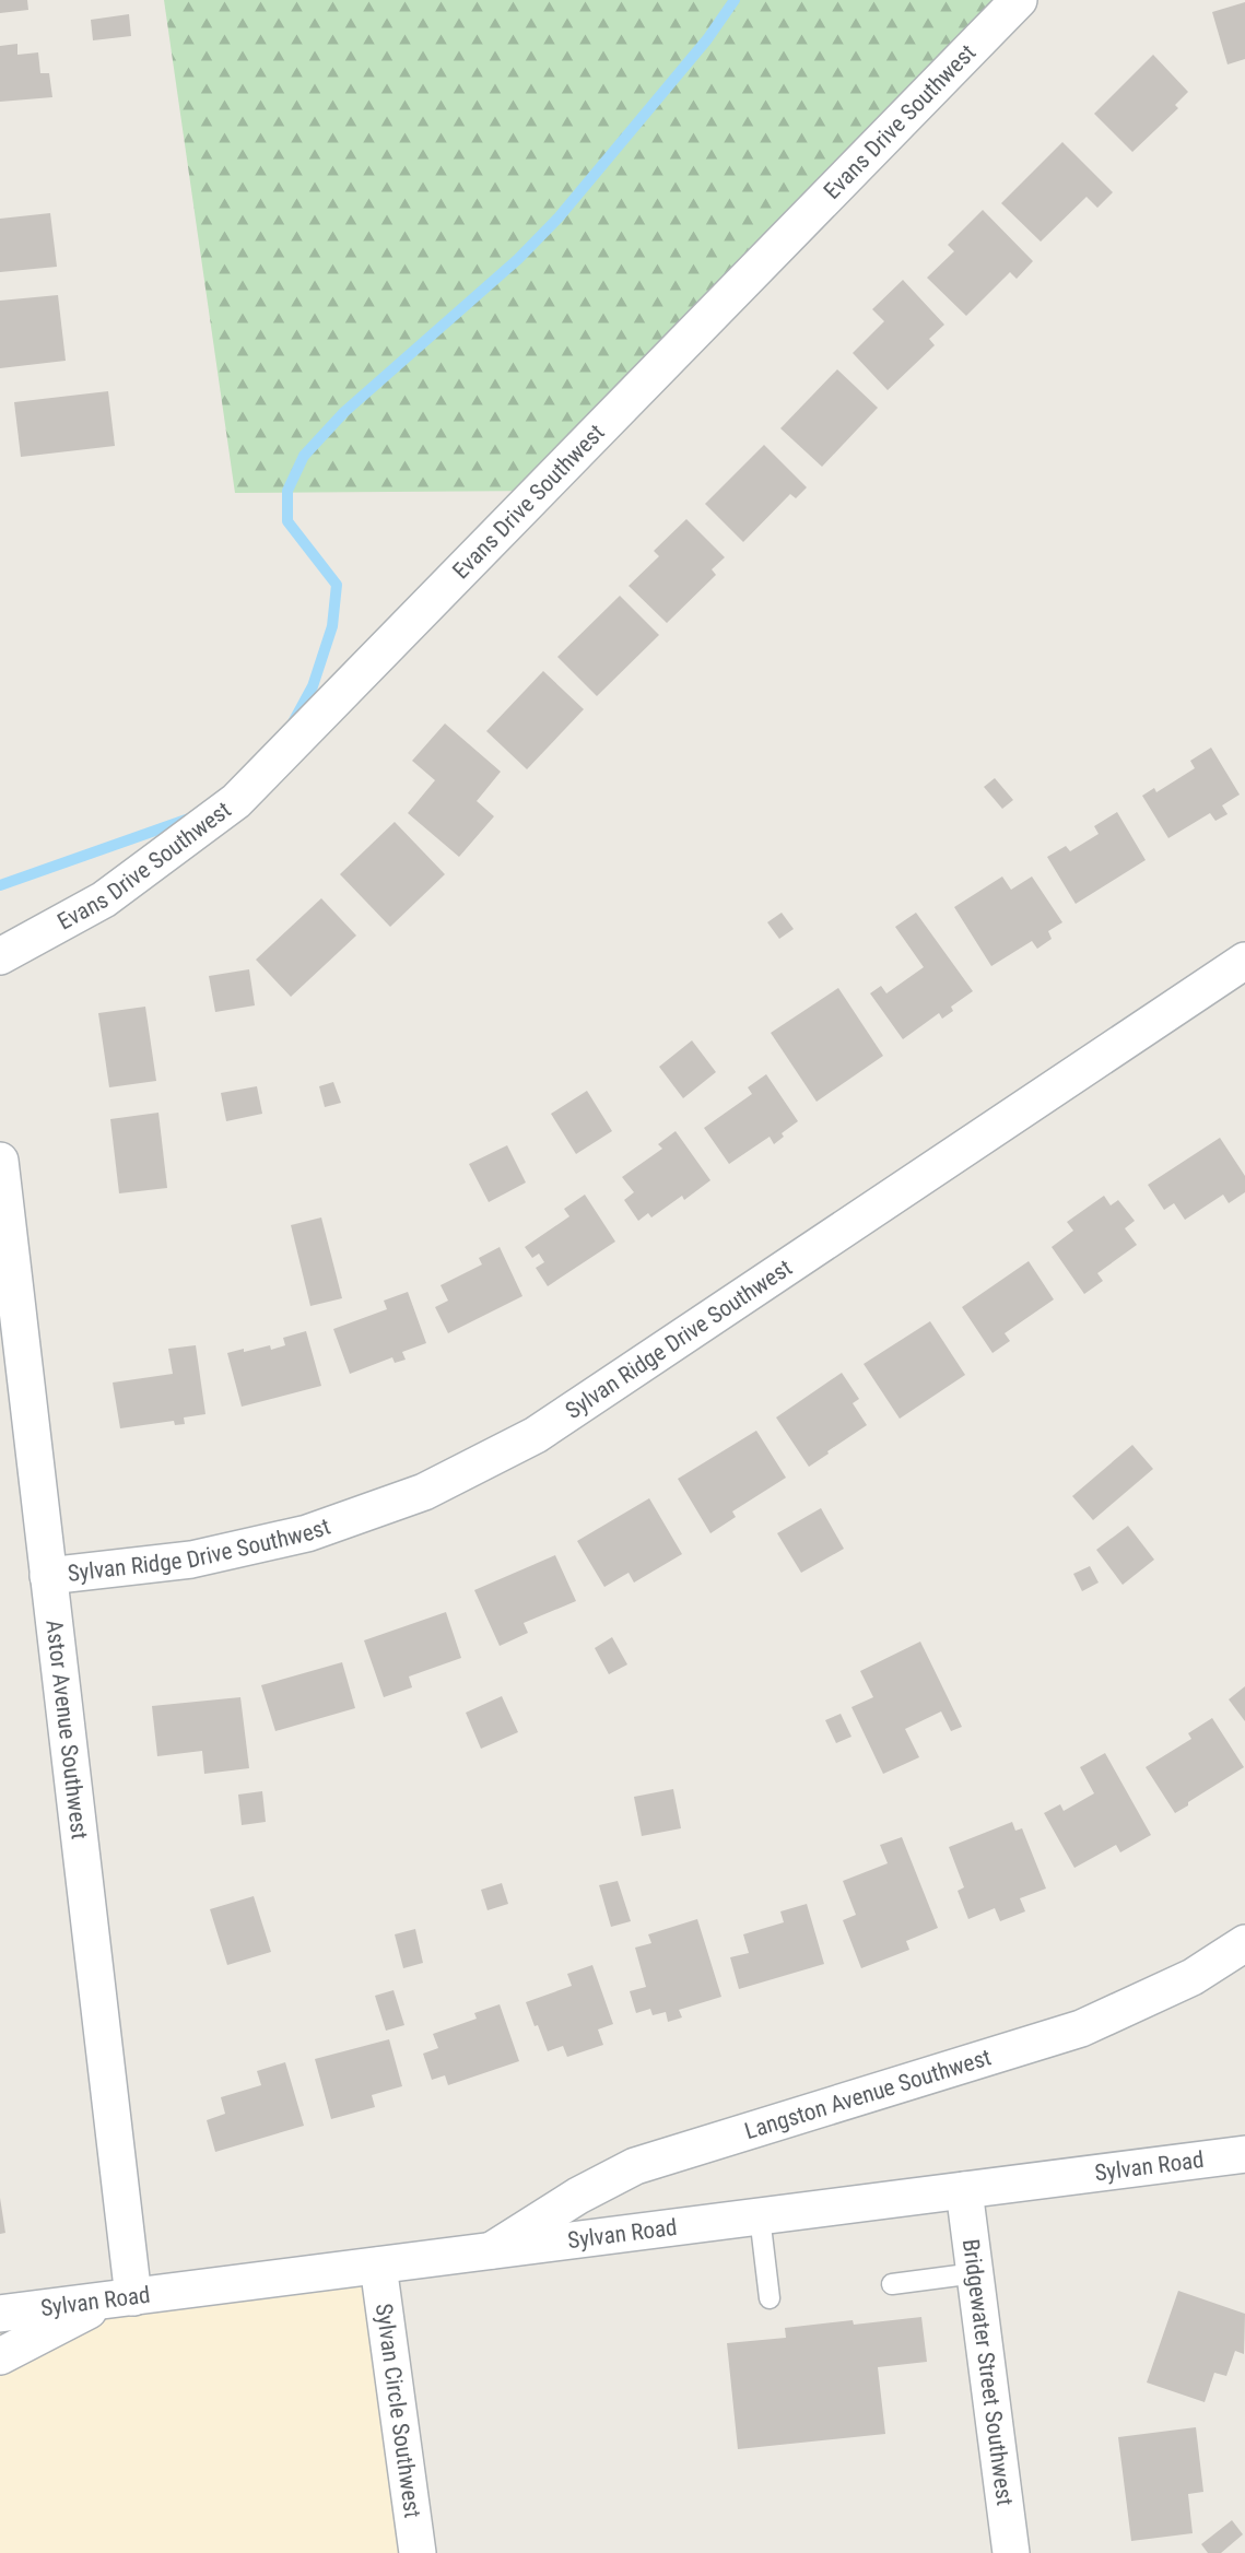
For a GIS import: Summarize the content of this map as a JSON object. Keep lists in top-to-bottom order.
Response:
{
  "streets": {
    "street": [
      "Evans Drive Southwest",
      "Sylvan Ridge Drive Southwest",
      "Astor Avenue Southwest",
      "Langston Avenue Southwest",
      "Sylvan Road",
      "Bridgewater Street Southwest",
      "Sylvan Circle Southwest"
    ]
  },
  "crossings": [
    ["Sylvan Ridge Drive Southwest", "Astor Avenue Southwest"],
    ["Astor Avenue Southwest", "Sylvan Road"],
    ["Langston Avenue Southwest", "Sylvan Road"],
    ["Sylvan Road", "Bridgewater Street Southwest"],
    ["Sylvan Road", "Sylvan Circle Southwest"]
  ]
}
